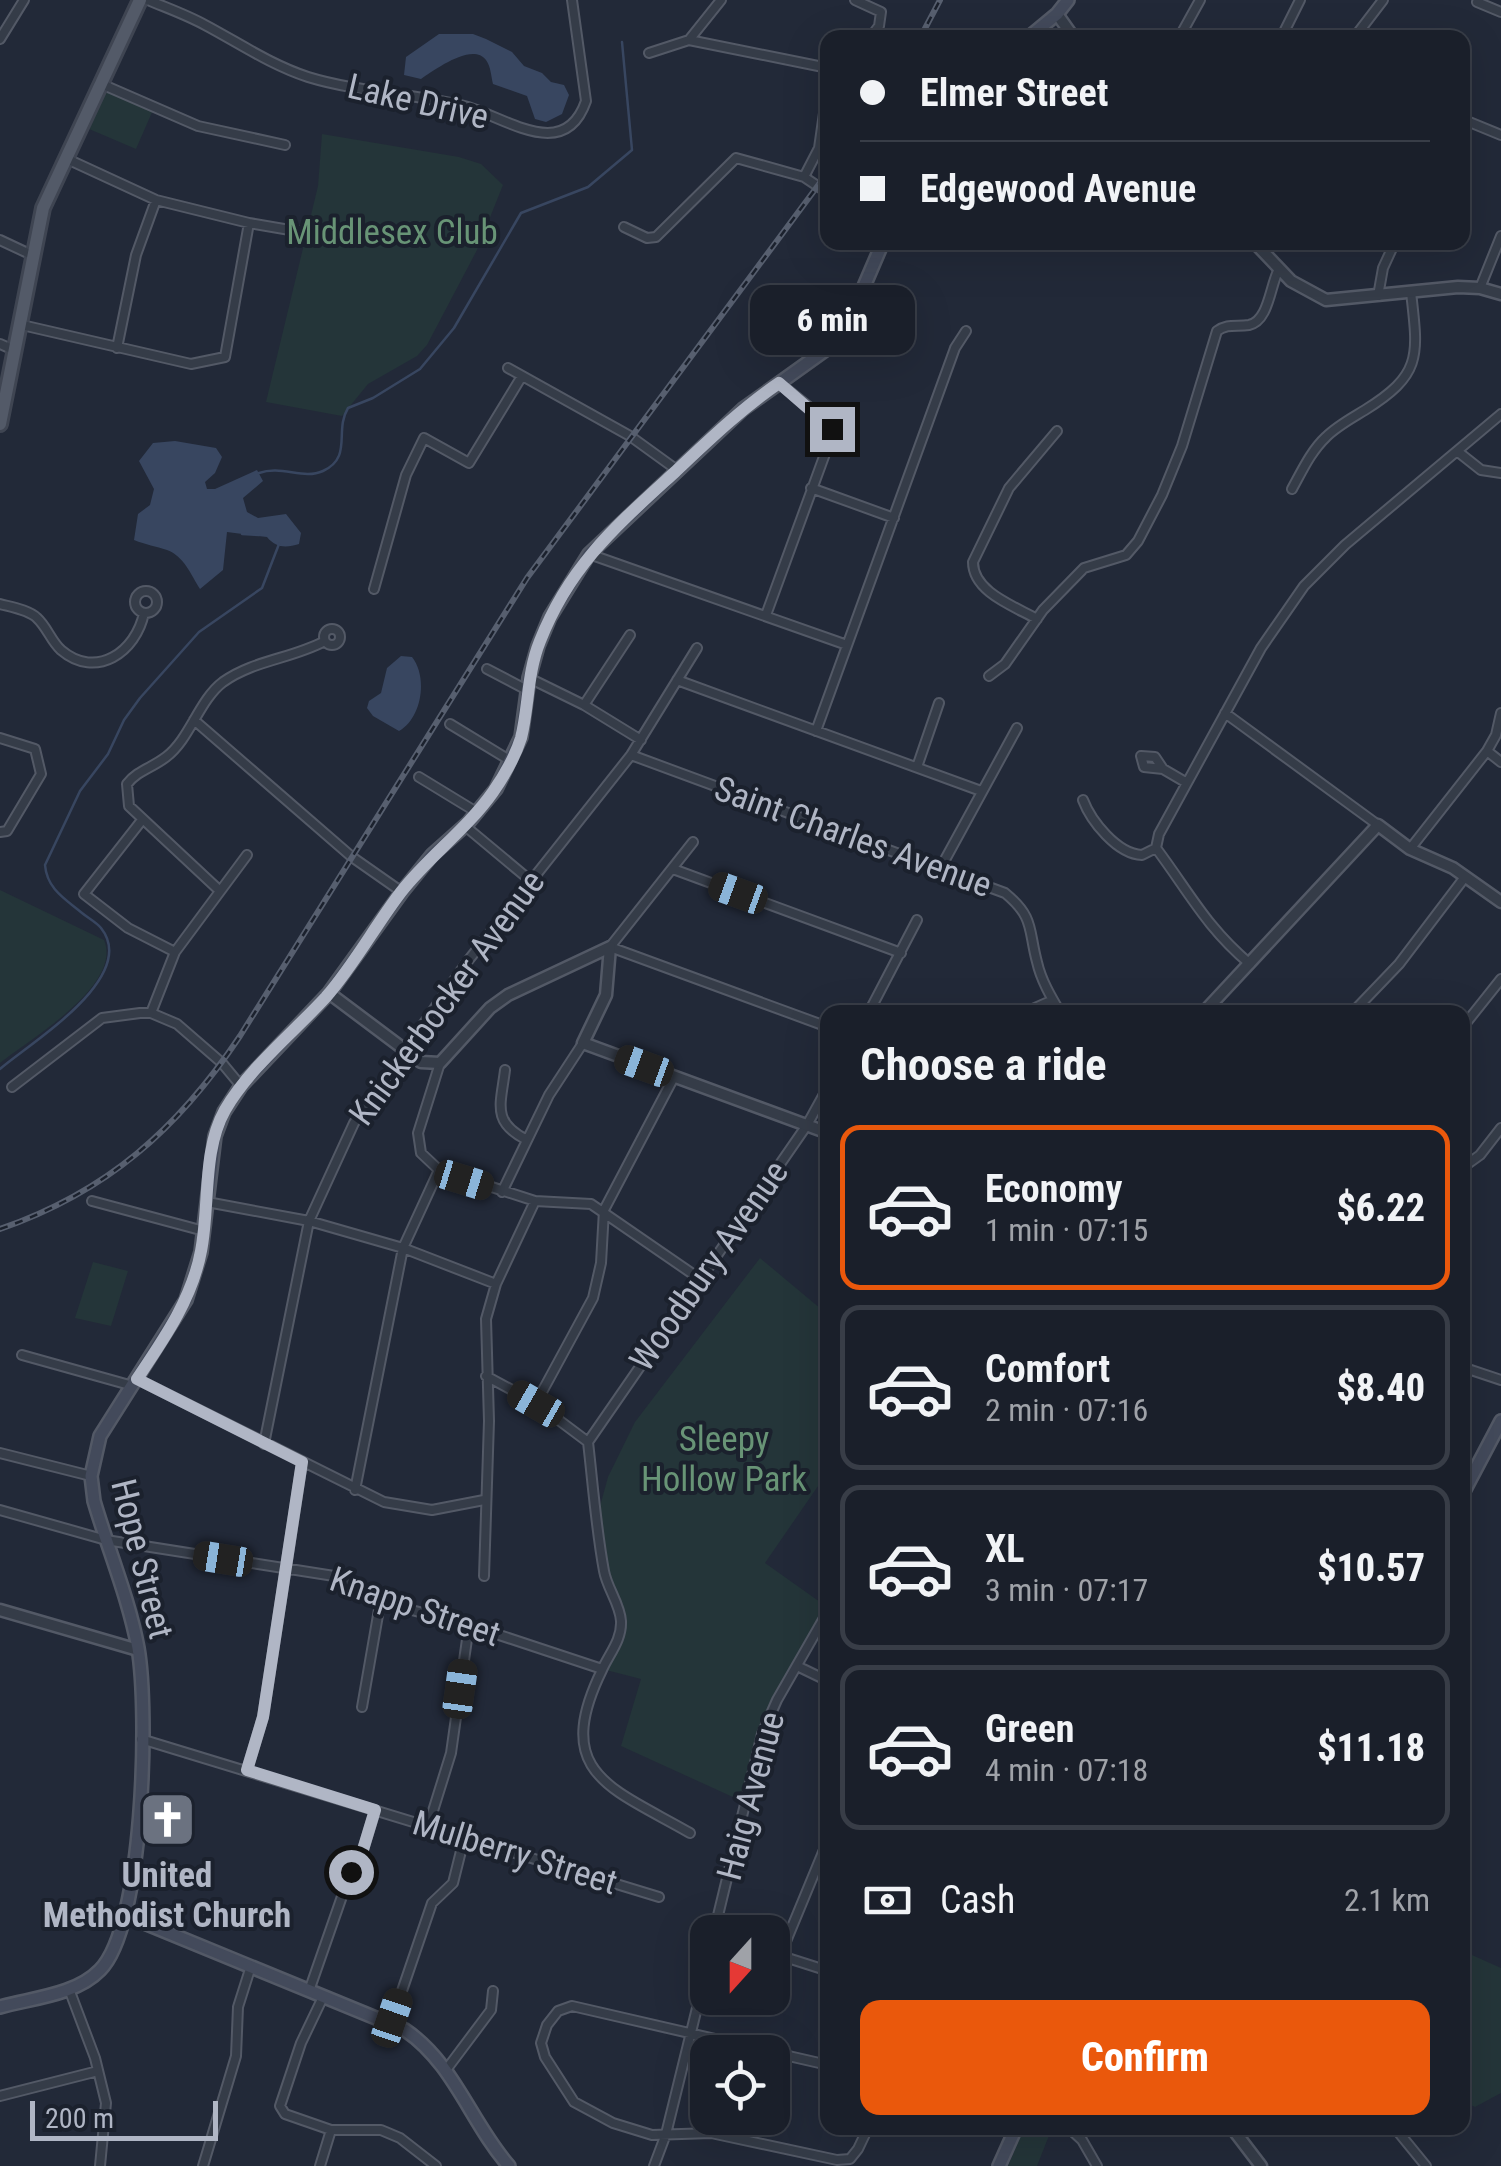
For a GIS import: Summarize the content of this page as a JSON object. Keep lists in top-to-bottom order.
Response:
{
  "streets": {
    "main road": ["Hope Street"],
    "street": [
      "Lake Drive",
      "Saint Charles Avenue",
      "Knickerbocker Avenue",
      "Woodbury Avenue",
      "Knapp Street",
      "Haig Avenue",
      "Mulberry Street"
    ]
  },
  "crossings": [
    ["Saint Charles Avenue", "Knickerbocker Avenue"],
    ["Hope Street", "Knapp Street"],
    ["Hope Street", "Mulberry Street"]
  ],
  "parks": ["Middlesex Club", "Sleepy Hollow Park"],
  "places": {
    "church": ["United Methodist Church"]
  },
  "scale_bar": "200 m",
  "north": "bottom",
  "page": {
    "banner": ["Elmer Street", "Edgewood Avenue"],
    "bubble": "6 min",
    "heading": "Choose a ride",
    "list": [
      {
        "name": "Economy",
        "note": "1 min · 07:15",
        "value": "$6.22"
      },
      {
        "name": "Comfort",
        "note": "2 min · 07:16",
        "value": "$8.40"
      },
      {
        "name": "XL",
        "note": "3 min · 07:17",
        "value": "$10.57"
      },
      {
        "name": "Green",
        "note": "4 min · 07:18",
        "value": "$11.18"
      }
    ],
    "pay": ["Cash", "2.1 km"],
    "buttons": "Confirm",
    "scale": "200 m"
  }
}
